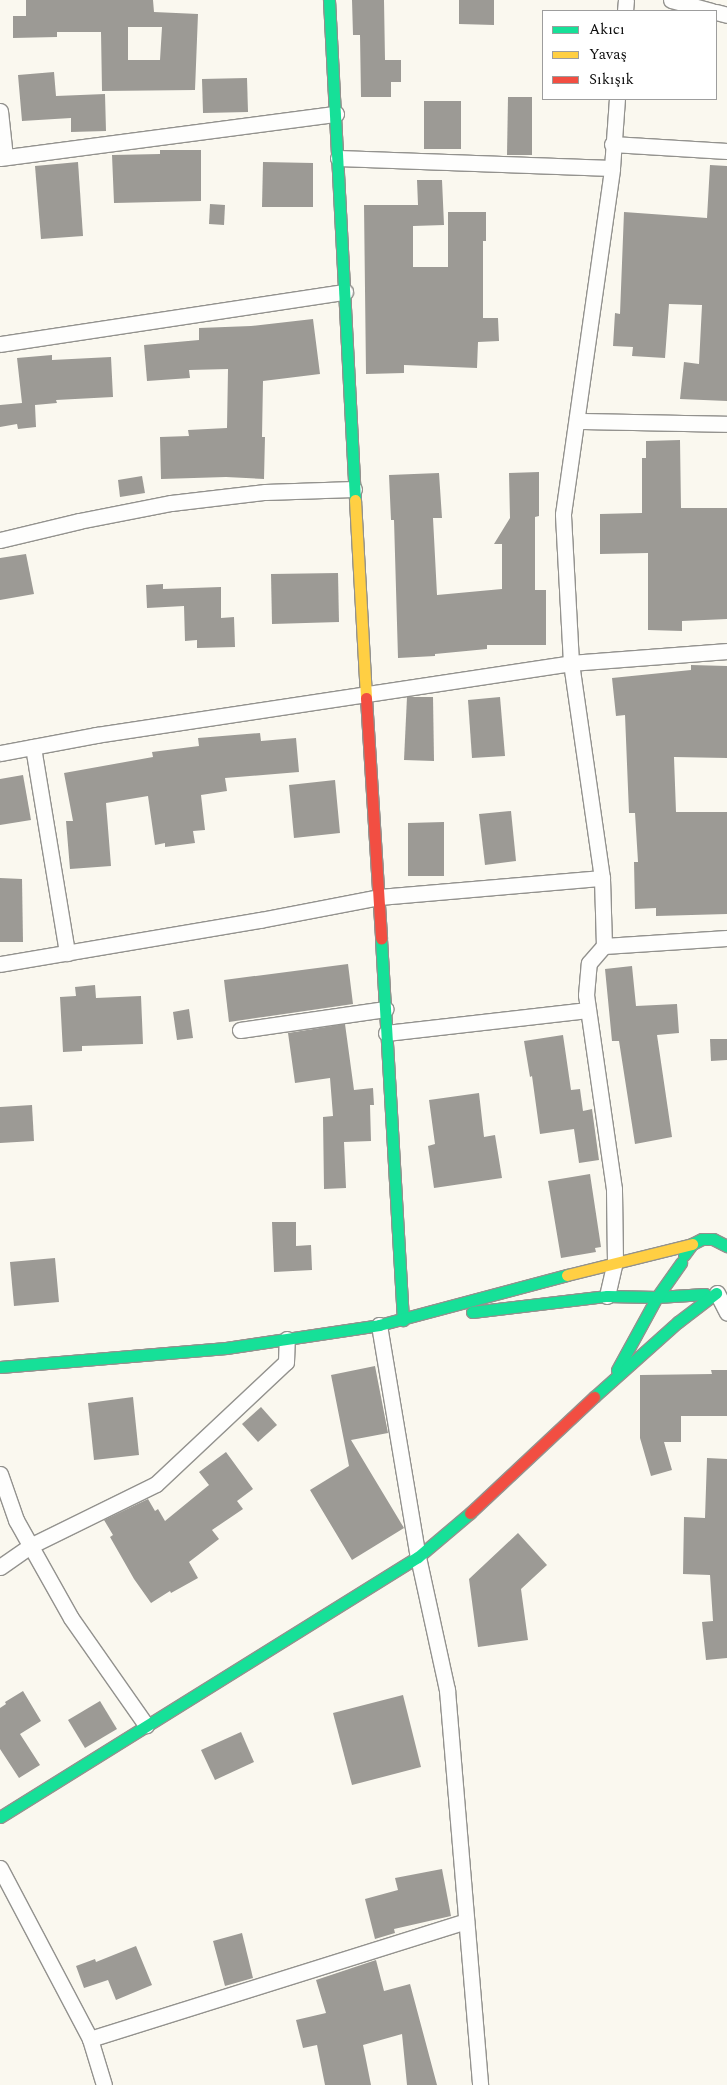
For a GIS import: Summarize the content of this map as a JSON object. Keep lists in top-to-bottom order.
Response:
{
  "legend": ["Akıcı", "Yavaş", "Sıkışık"]
}
